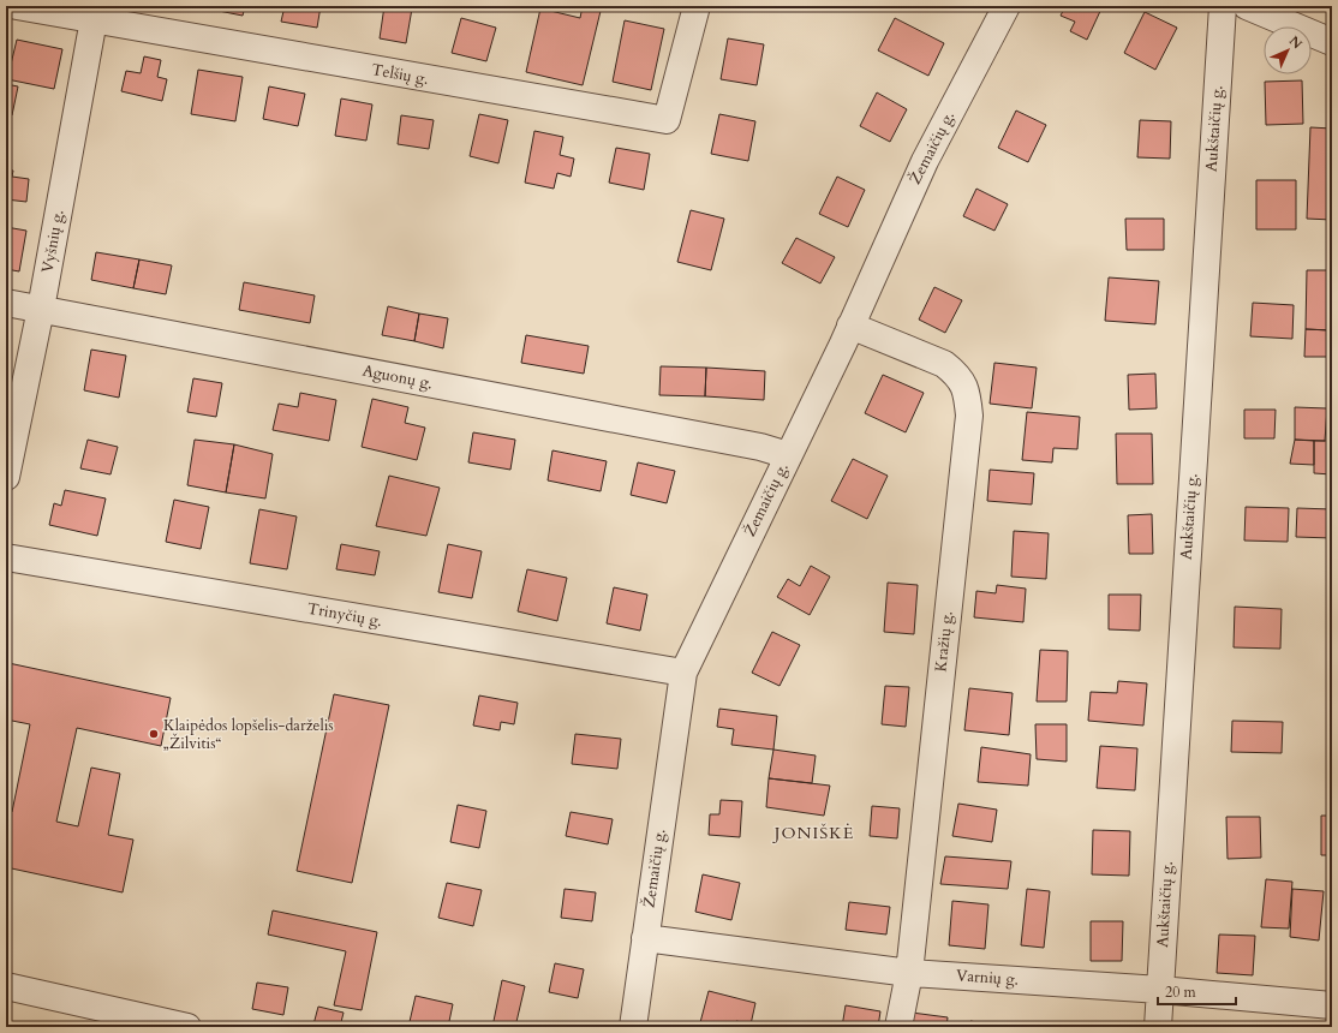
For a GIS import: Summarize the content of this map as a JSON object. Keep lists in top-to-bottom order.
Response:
{
  "streets": {
    "street": [
      "Telšių g.",
      "Aukštaičių g.",
      "Žemaičių g.",
      "Vyšnių g.",
      "Aguonų g.",
      "Trinyčių g.",
      "Kražių g.",
      "Varnių g."
    ]
  },
  "crossings": [
    ["Telšių g.", "Vyšnių g."],
    ["Aukštaičių g.", "Varnių g."],
    ["Žemaičių g.", "Aguonų g."],
    ["Žemaičių g.", "Trinyčių g."],
    ["Žemaičių g.", "Kražių g."],
    ["Žemaičių g.", "Varnių g."],
    ["Vyšnių g.", "Aguonų g."],
    ["Kražių g.", "Varnių g."]
  ],
  "districts": ["JONIŠKĖ"],
  "places": ["Klaipėdos lopšelis-darželis „Žilvitis“"],
  "scale_bar": "20 m",
  "north": "top right"
}
